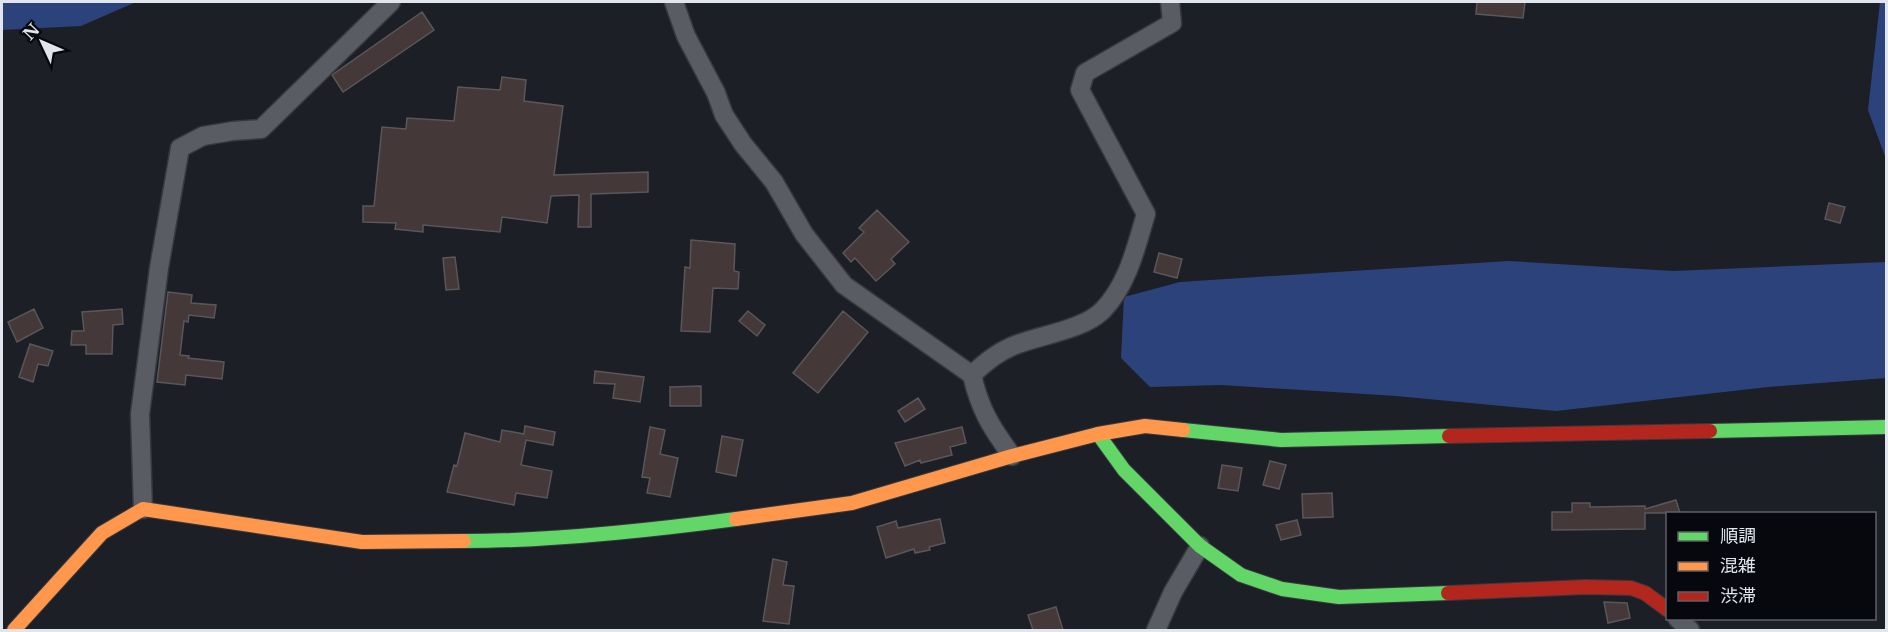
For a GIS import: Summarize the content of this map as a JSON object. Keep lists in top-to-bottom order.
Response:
{
  "legend": ["順調", "混雑", "渋滞"],
  "north": "top left"
}
